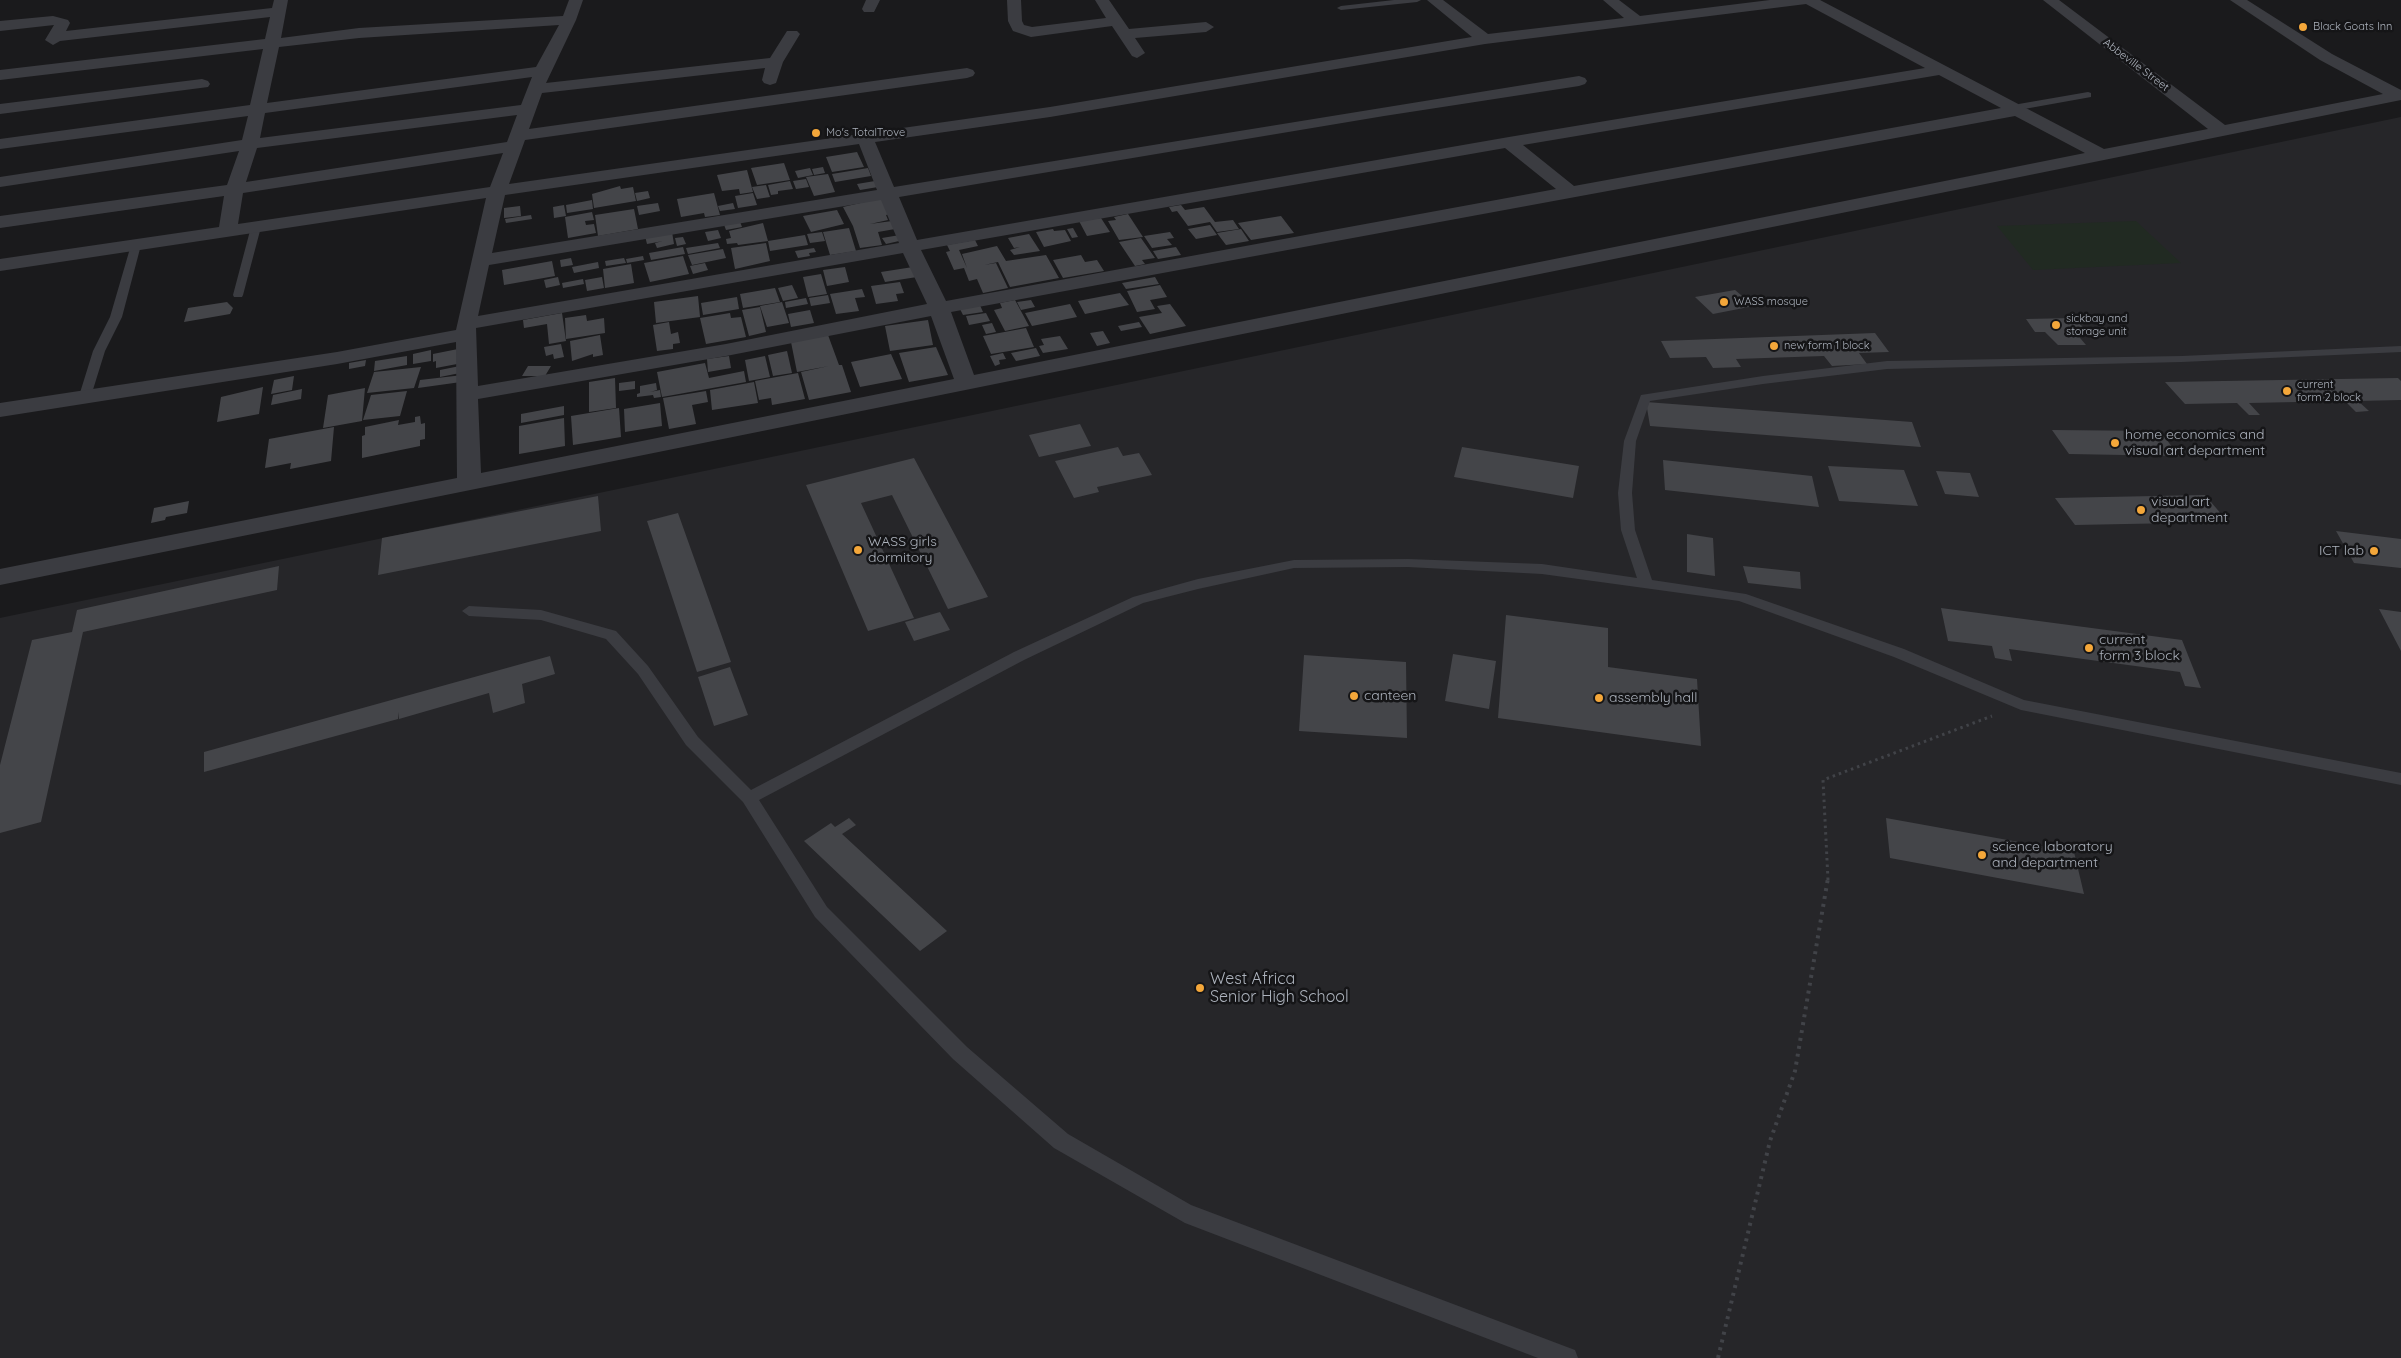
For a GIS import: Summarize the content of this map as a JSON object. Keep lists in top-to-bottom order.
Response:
{
  "streets": {
    "street": ["Abbeville Street"]
  },
  "places": [
    "Black Goats Inn",
    "Mo's TotalTrove",
    "WASS mosque",
    "sickbay and storage unit",
    "new form 1 block",
    "current form 2 block",
    "home economics and visual art department",
    "visual art department",
    "WASS girls dormitory",
    "ICT lab",
    "current form 3 block",
    "canteen",
    "assembly hall",
    "science laboratory and department",
    "West Africa Senior High School"
  ]
}
